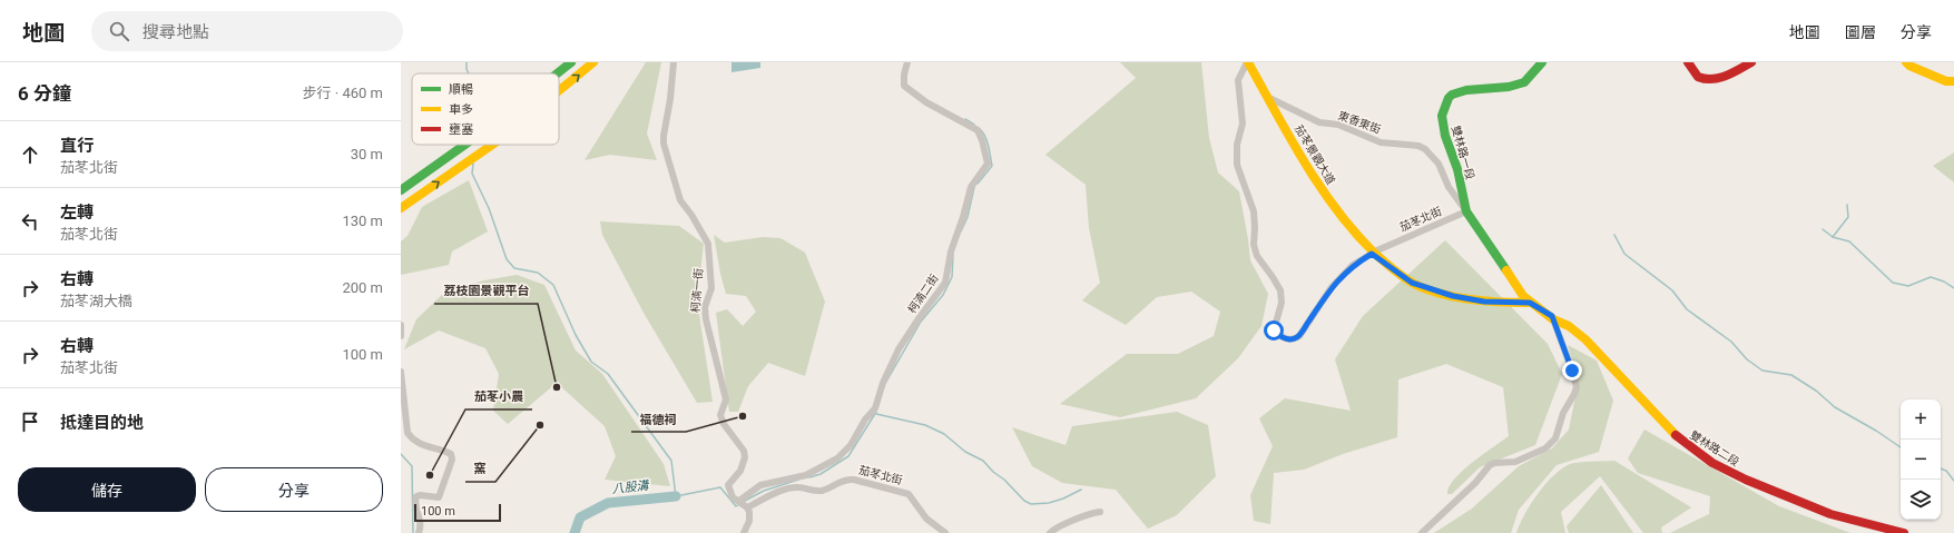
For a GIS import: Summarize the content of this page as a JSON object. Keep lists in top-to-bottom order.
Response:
{
  "streets": {
    "main road": ["雙林路一段", "茄苳景觀大道", "雙林路二段"],
    "street": [
      "東香東街",
      "茄苳北街",
      "柯湳一街",
      "柯湳二街"
    ]
  },
  "crossings": [
    ["東香東街", "雙林路一段"],
    ["東香東街", "茄苳景觀大道"],
    ["東香東街", "茄苳北街"],
    ["雙林路一段", "茄苳北街"],
    ["茄苳景觀大道", "茄苳北街"],
    ["茄苳北街", "柯湳一街"],
    ["柯湳一街", "柯湳二街"]
  ],
  "water": ["八股溝"],
  "places": [
    "荔枝園景觀平台",
    "福德祠",
    "窯",
    "茄苳小農"
  ],
  "legend": ["順暢", "車多", "壅塞"],
  "scale_bar": "100 m",
  "page": {
    "header": "地圖",
    "search": "搜尋地點",
    "nav": ["地圖", "圖層", "分享"],
    "heading": ["6 分鐘", "步行 · 460 m"],
    "list": [
      ["直行", "茄苳北街", "30 m"],
      ["左轉", "茄苳北街", "130 m"],
      ["右轉", "茄苳湖大橋", "200 m"],
      ["右轉", "茄苳北街", "100 m"],
      "抵達目的地"
    ],
    "map_buttons": ["+", "−"],
    "buttons": ["儲存", "分享"],
    "scale": "100 m"
  }
}
